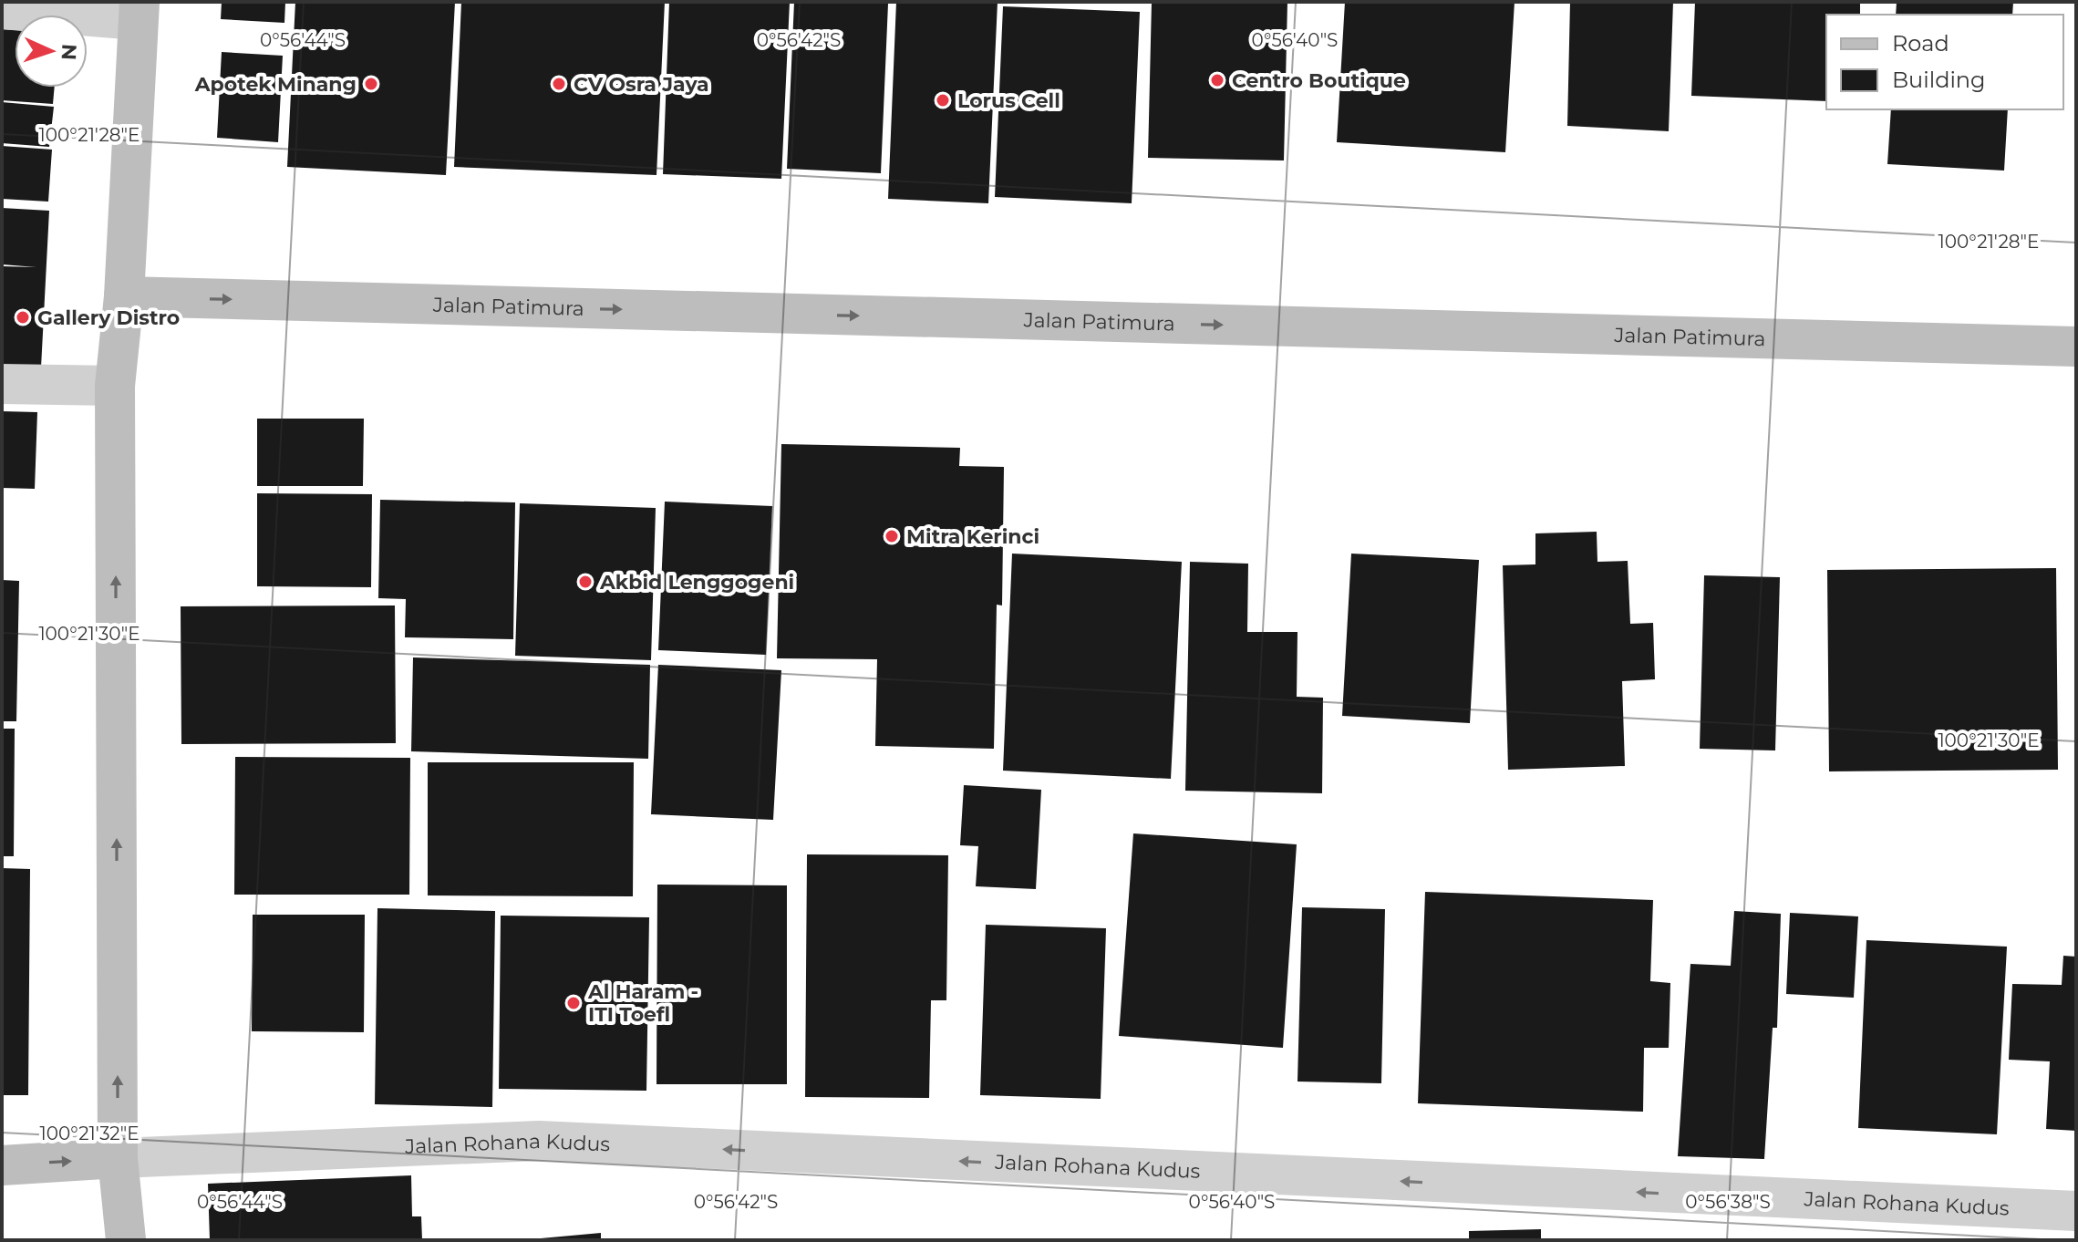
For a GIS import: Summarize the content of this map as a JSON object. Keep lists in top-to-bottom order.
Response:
{
  "streets": {
    "street": ["Jalan Patimura", "Jalan Rohana Kudus"]
  },
  "one_way": ["Jalan Patimura", "Jalan Rohana Kudus"],
  "places": [
    "Centro Boutique",
    "Apotek Minang",
    "CV Osra Jaya",
    "Lorus Cell",
    "Gallery Distro",
    "Mitra Kerinci",
    "Akbid Lenggogeni",
    "Al Haram - ITI Toefl"
  ],
  "legend": ["Road", "Building"],
  "north": "right",
  "coordinates": [
    "0°56'44\"S",
    "0°56'42\"S",
    "0°56'40\"S",
    "100°21'28\"E",
    "100°21'30\"E",
    "100°21'32\"E",
    "0°56'38\"S"
  ]
}
